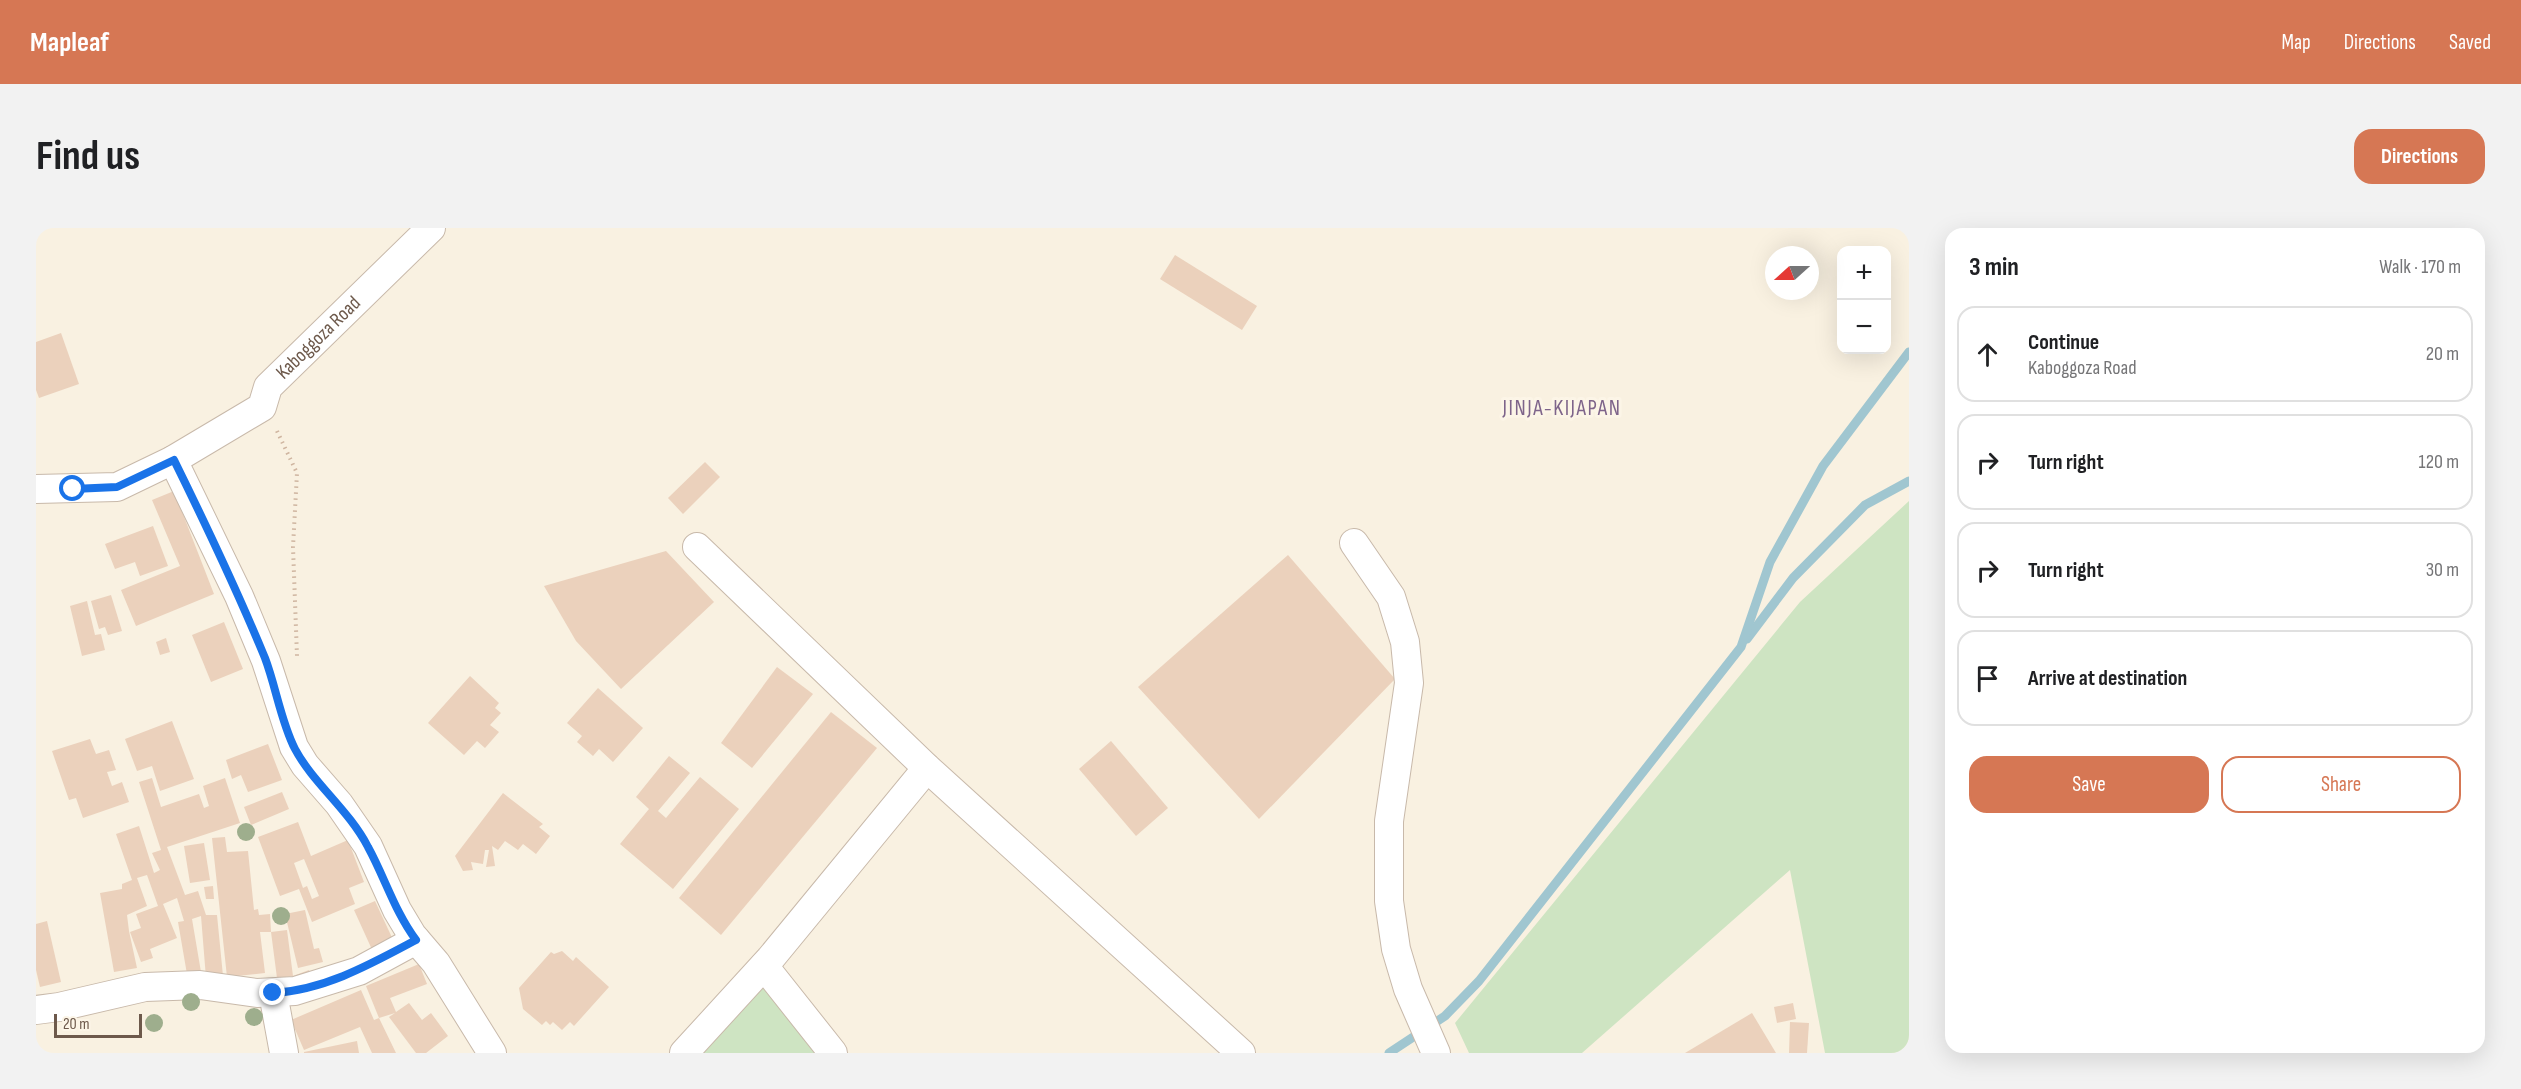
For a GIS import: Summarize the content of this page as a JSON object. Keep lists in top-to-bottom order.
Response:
{
  "streets": {
    "street": ["Kaboggoza Road"]
  },
  "districts": ["JINJA-KIJAPAN"],
  "scale_bar": "20 m",
  "north": "left",
  "page": {
    "header": "Mapleaf",
    "nav": ["Map", "Directions", "Saved"],
    "buttons": [
      "Directions",
      ["Save", "Share"]
    ],
    "title": "Find us",
    "heading": ["3 min", "Walk · 170 m"],
    "map_buttons": ["+", "−"],
    "list": [
      ["Continue", "Kaboggoza Road", "20 m"],
      ["Turn right", "120 m"],
      ["Turn right", "30 m"],
      "Arrive at destination"
    ],
    "scale": "20 m"
  }
}
